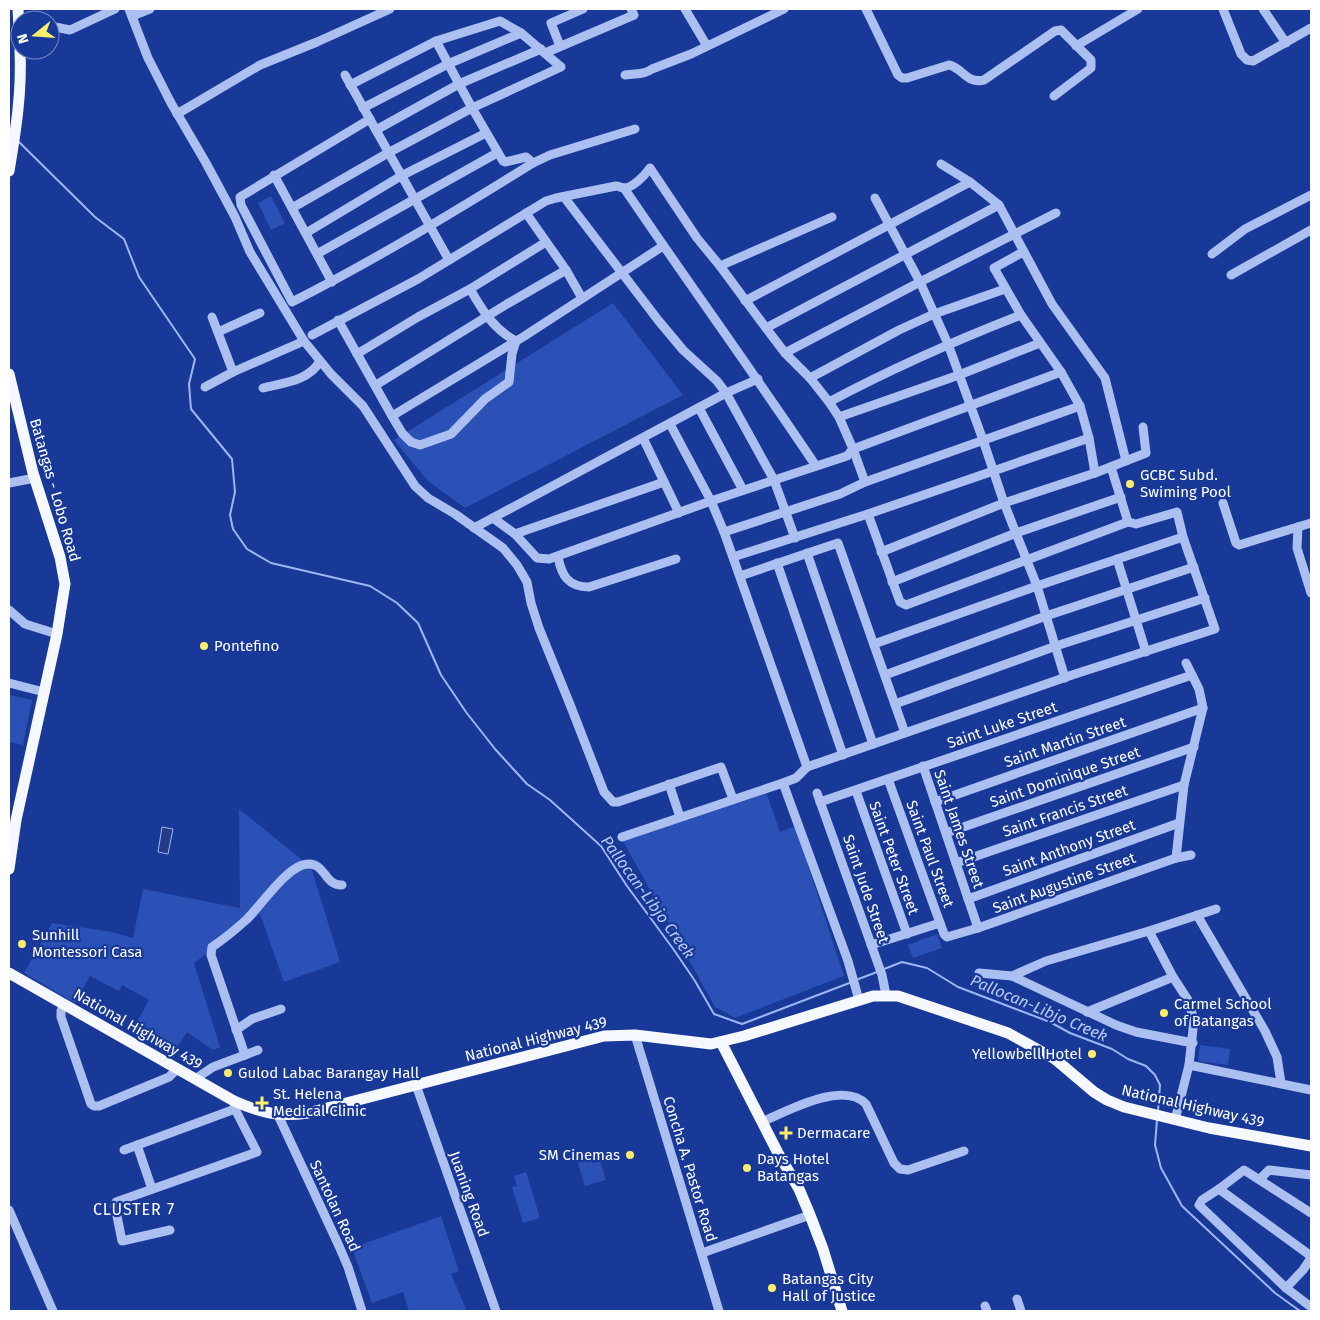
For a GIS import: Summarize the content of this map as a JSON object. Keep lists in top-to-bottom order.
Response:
{
  "streets": {
    "main road": ["Batangas - Lobo Road", "National Highway 439"],
    "street": [
      "Saint Luke Street",
      "Saint Martin Street",
      "Saint Dominique Street",
      "Saint Francis Street",
      "Saint James Street",
      "Saint Anthony Street",
      "Saint Paul Street",
      "Saint Peter Street",
      "Saint Augustine Street",
      "Saint Jude Street",
      "Concha A. Pastor Road",
      "Juaning Road",
      "Santolan Road"
    ]
  },
  "crossings": [
    ["Saint Luke Street", "Saint James Street"],
    ["Saint Luke Street", "Saint Paul Street"],
    ["Saint Luke Street", "Saint Peter Street"],
    ["Saint Luke Street", "Saint Jude Street"],
    ["Saint Martin Street", "Saint James Street"],
    ["Saint Dominique Street", "Saint James Street"],
    ["Saint Francis Street", "Saint James Street"],
    ["Saint James Street", "Saint Anthony Street"],
    ["Saint James Street", "Saint Augustine Street"],
    ["Saint Paul Street", "Saint Augustine Street"],
    ["Saint Jude Street", "National Highway 439"],
    ["National Highway 439", "Concha A. Pastor Road"],
    ["National Highway 439", "Juaning Road"],
    ["National Highway 439", "Santolan Road"]
  ],
  "districts": ["CLUSTER 7"],
  "water": ["Pallocan-Libjo Creek"],
  "places": {
    "other": [
      "GCBC Subd. Swiming Pool",
      "Pontefino",
      "Sunhill Montessori Casa",
      "Carmel School of Batangas",
      "Yellowbell Hotel",
      "Gulod Labac Barangay Hall",
      "SM Cinemas",
      "Days Hotel Batangas",
      "Batangas City Hall of Justice"
    ],
    "health": ["St. Helena Medical Clinic", "Dermacare"]
  },
  "north": "left"
}
